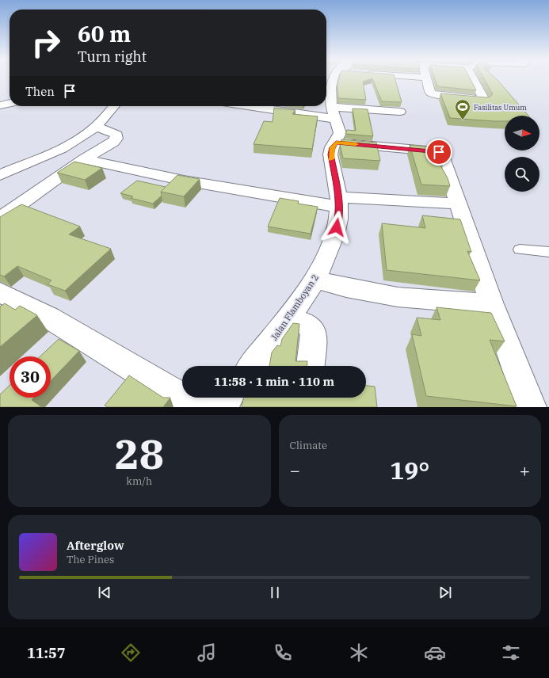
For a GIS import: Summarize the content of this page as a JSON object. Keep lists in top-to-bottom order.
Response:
{
  "streets": {
    "street": ["Jalan Flamboyan 2"]
  },
  "places": {
    "sports": ["Fasilitas Umum"]
  },
  "north": "right",
  "page": {
    "turn": ["60 m", "Turn right"],
    "then": "Then",
    "limit": "30",
    "trip": "11:58 · 1 min · 110 m",
    "tile": [
      ["28", "km/h"],
      "Climate"
    ],
    "heat": ["−", "19°", "+"],
    "song": ["Afterglow", "The Pines"],
    "tabs": "11:57"
  }
}
